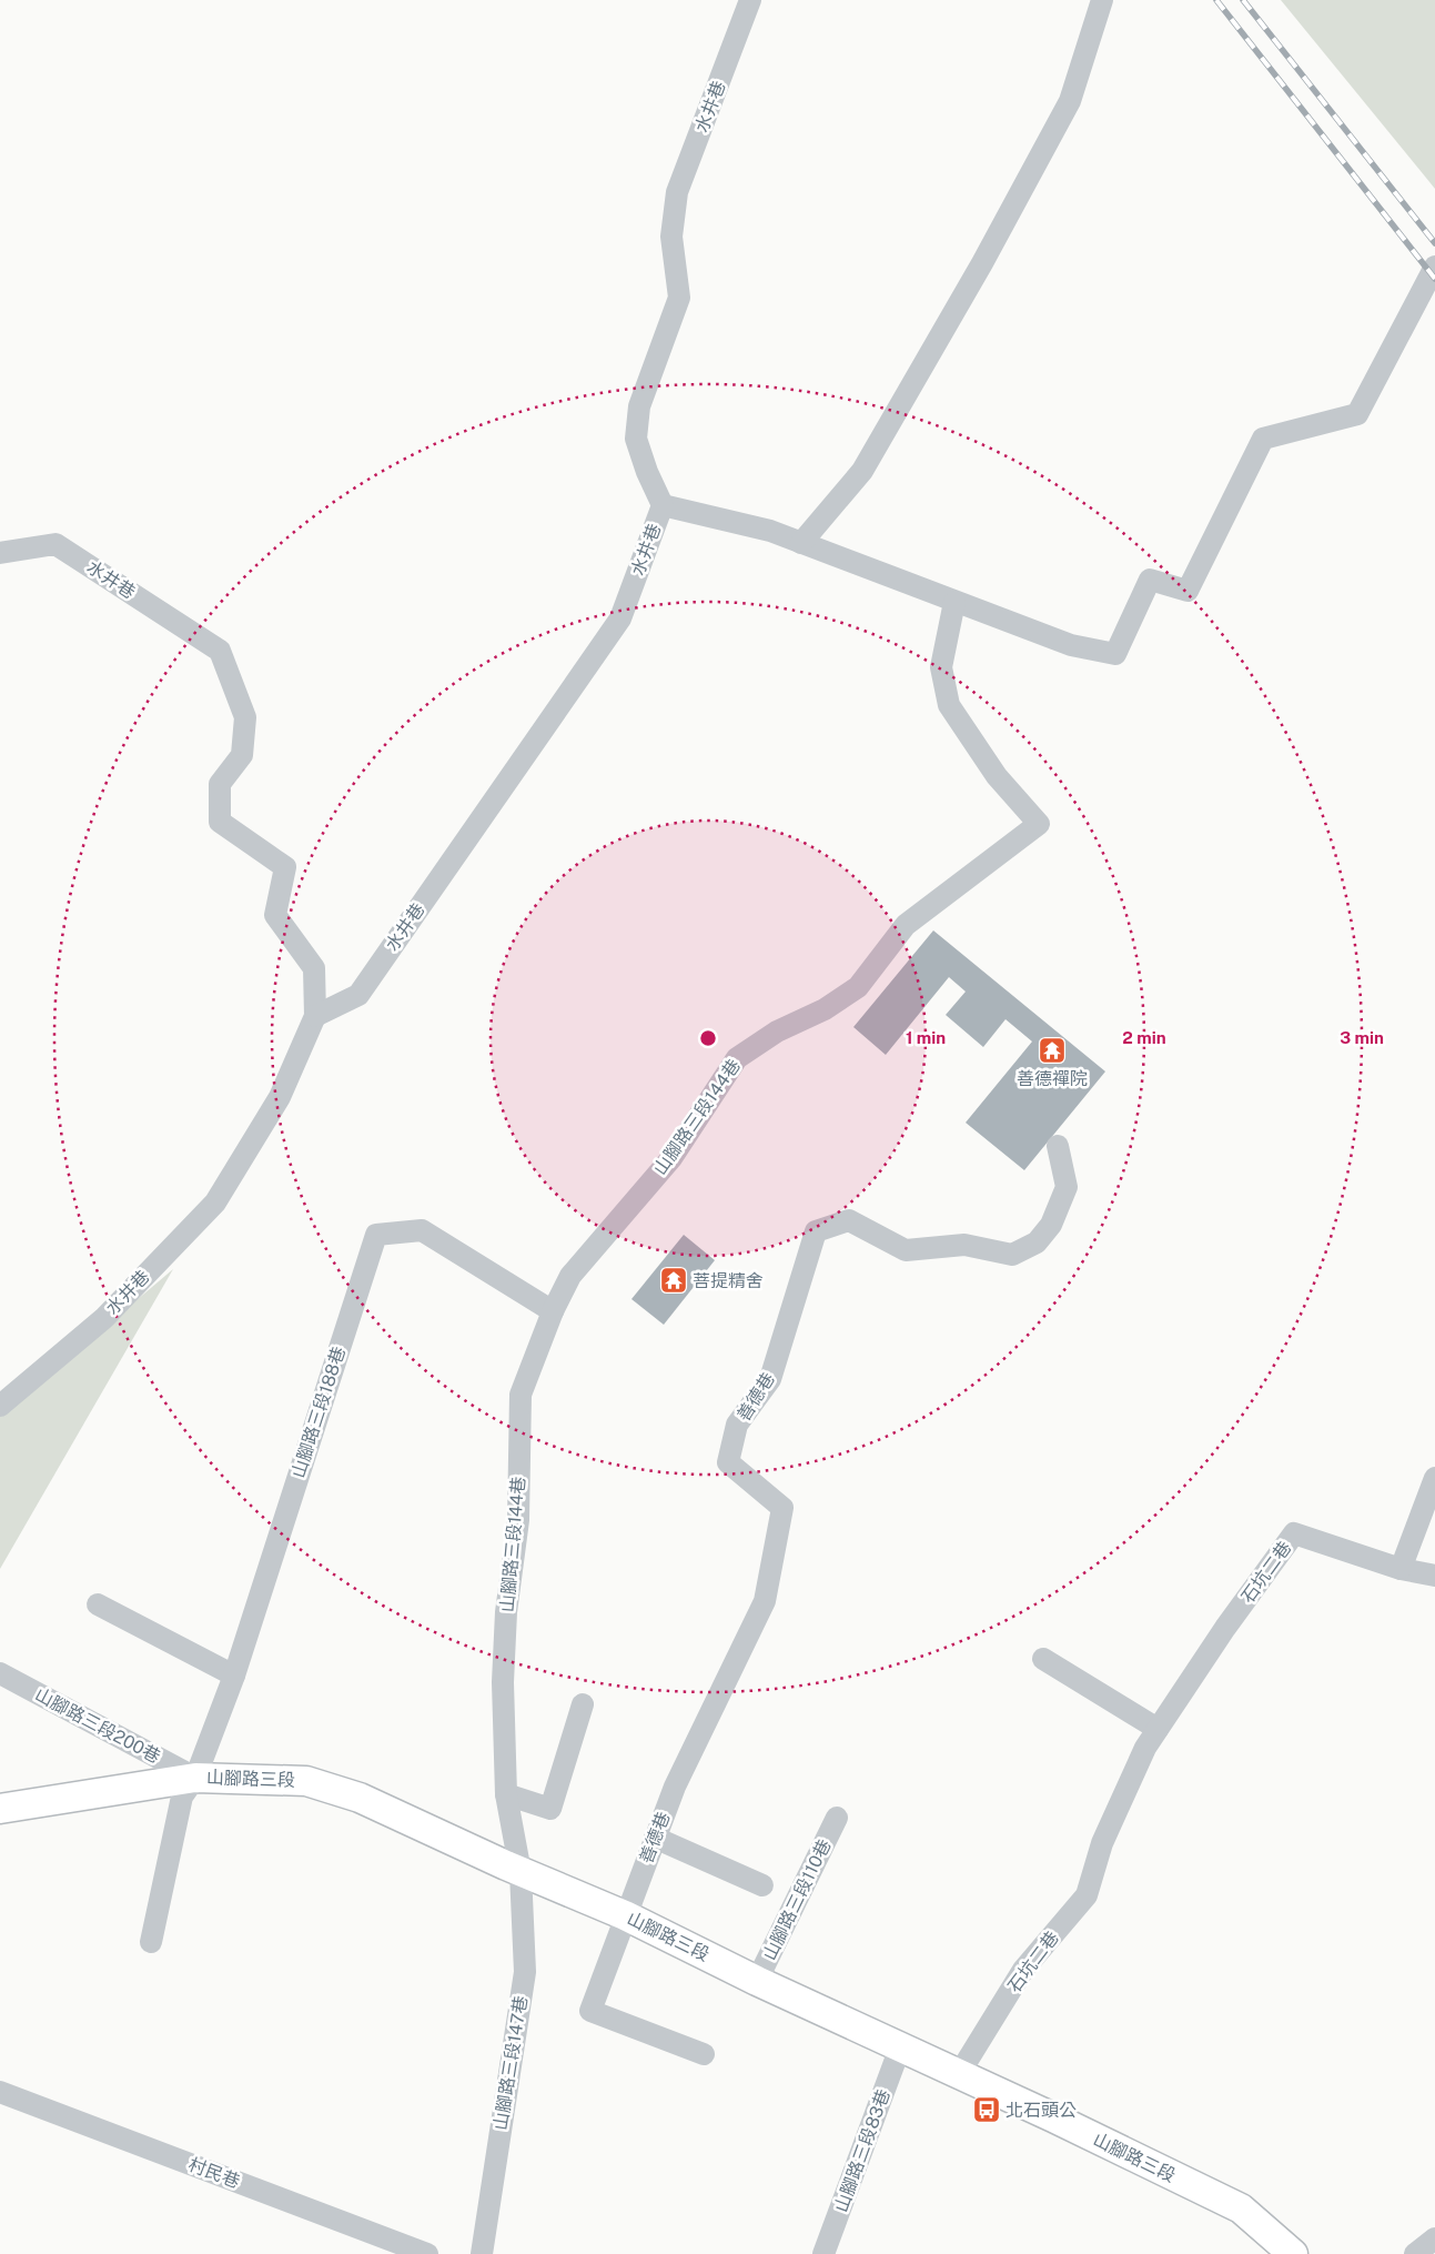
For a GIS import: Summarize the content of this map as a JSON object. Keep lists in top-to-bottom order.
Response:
{
  "streets": {
    "main road": ["山腳路三段"],
    "street": [
      "水井巷",
      "山腳路三段144巷",
      "善德巷",
      "山腳路三段188巷",
      "石坑二巷",
      "山腳路三段200巷",
      "山腳路三段110巷",
      "山腳路三段147巷",
      "山腳路三段83巷",
      "村民巷"
    ]
  },
  "crossings": [
    ["山腳路三段144巷", "山腳路三段188巷"],
    ["山腳路三段144巷", "山腳路三段"],
    ["山腳路三段144巷", "山腳路三段147巷"],
    ["善德巷", "山腳路三段"],
    ["山腳路三段188巷", "山腳路三段200巷"],
    ["山腳路三段188巷", "山腳路三段"],
    ["石坑二巷", "山腳路三段"],
    ["山腳路三段200巷", "山腳路三段"],
    ["山腳路三段", "山腳路三段110巷"],
    ["山腳路三段", "山腳路三段147巷"],
    ["山腳路三段", "山腳路三段83巷"]
  ],
  "places": {
    "temple": ["善德禪院", "菩提精舍"],
    "bus stop": ["北石頭公"]
  },
  "rings": ["1 min", "2 min", "3 min"]
}
